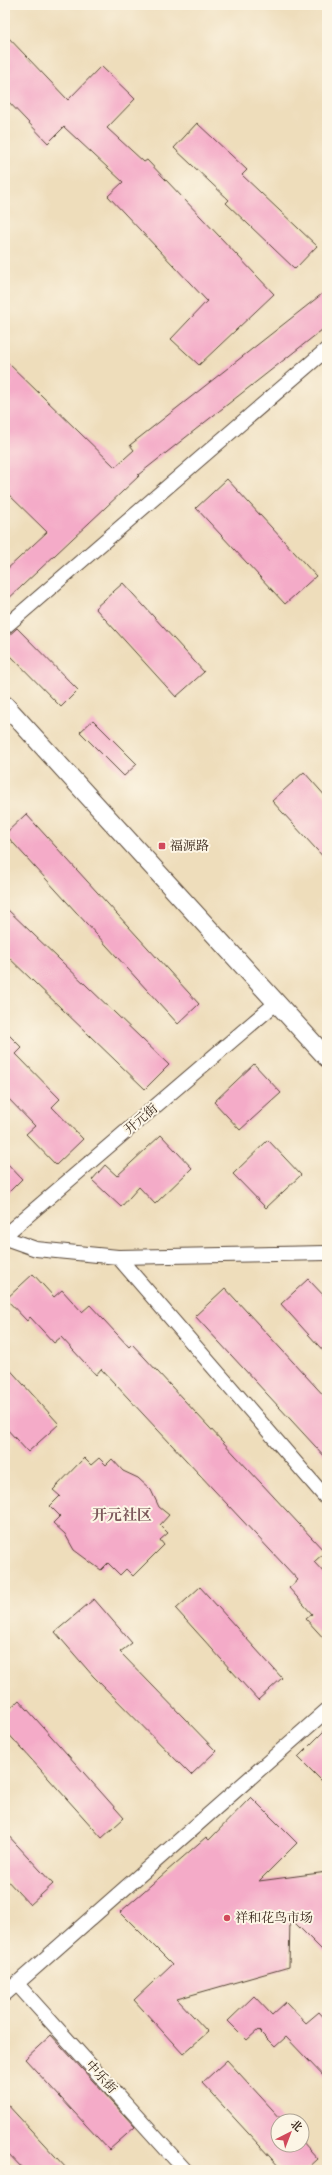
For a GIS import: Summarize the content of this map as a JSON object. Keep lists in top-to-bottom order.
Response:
{
  "streets": {
    "street": ["开元街", "中乐街"]
  },
  "districts": ["开元社区"],
  "places": {
    "transit": ["福源路"],
    "other": ["祥和花鸟市场"]
  },
  "north": "top right"
}
